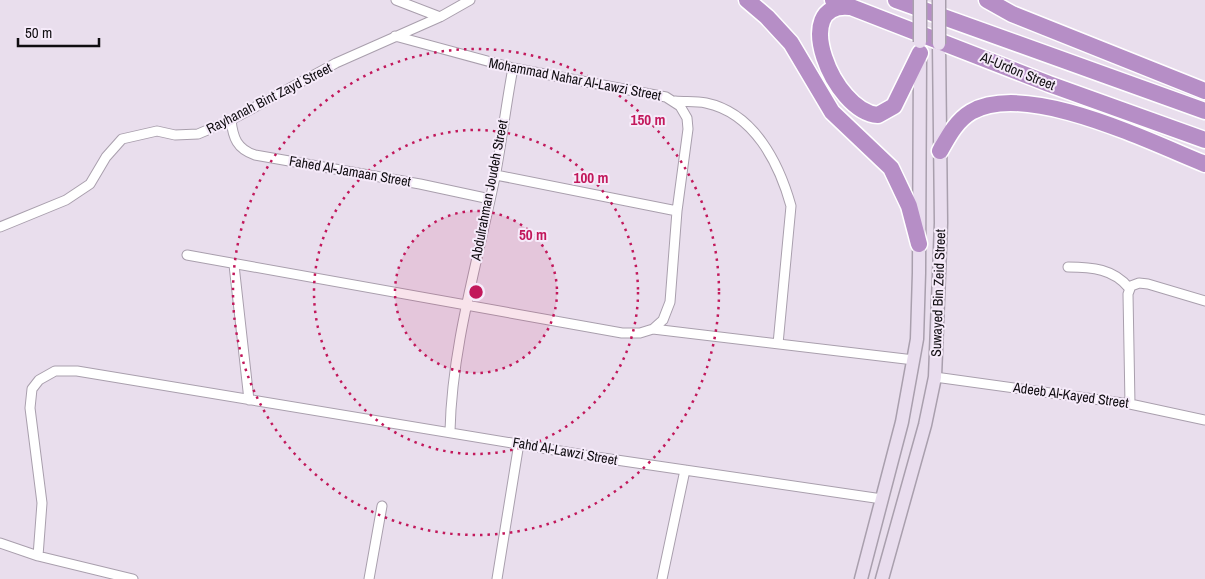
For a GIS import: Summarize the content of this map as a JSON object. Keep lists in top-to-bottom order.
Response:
{
  "streets": {
    "highway": ["Al-Urdon Street"],
    "main road": ["Suwayed Bin Zeid Street"],
    "street": [
      "Mohammad Nahar Al-Lawzi Street",
      "Rayhanah Bint Zayd Street",
      "Fahed Al-Jamaan Street",
      "Abdulrahman Joudeh Street",
      "Adeeb Al-Kayed Street",
      "Fahd Al-Lawzi Street"
    ]
  },
  "crossings": [
    ["Mohammad Nahar Al-Lawzi Street", "Rayhanah Bint Zayd Street"],
    ["Mohammad Nahar Al-Lawzi Street", "Abdulrahman Joudeh Street"],
    ["Rayhanah Bint Zayd Street", "Fahed Al-Jamaan Street"],
    ["Fahed Al-Jamaan Street", "Abdulrahman Joudeh Street"],
    ["Abdulrahman Joudeh Street", "Fahd Al-Lawzi Street"],
    ["Suwayed Bin Zeid Street", "Adeeb Al-Kayed Street"],
    ["Suwayed Bin Zeid Street", "Fahd Al-Lawzi Street"]
  ],
  "scale_bar": "50 m",
  "rings": ["150 m", "100 m", "50 m"]
}
